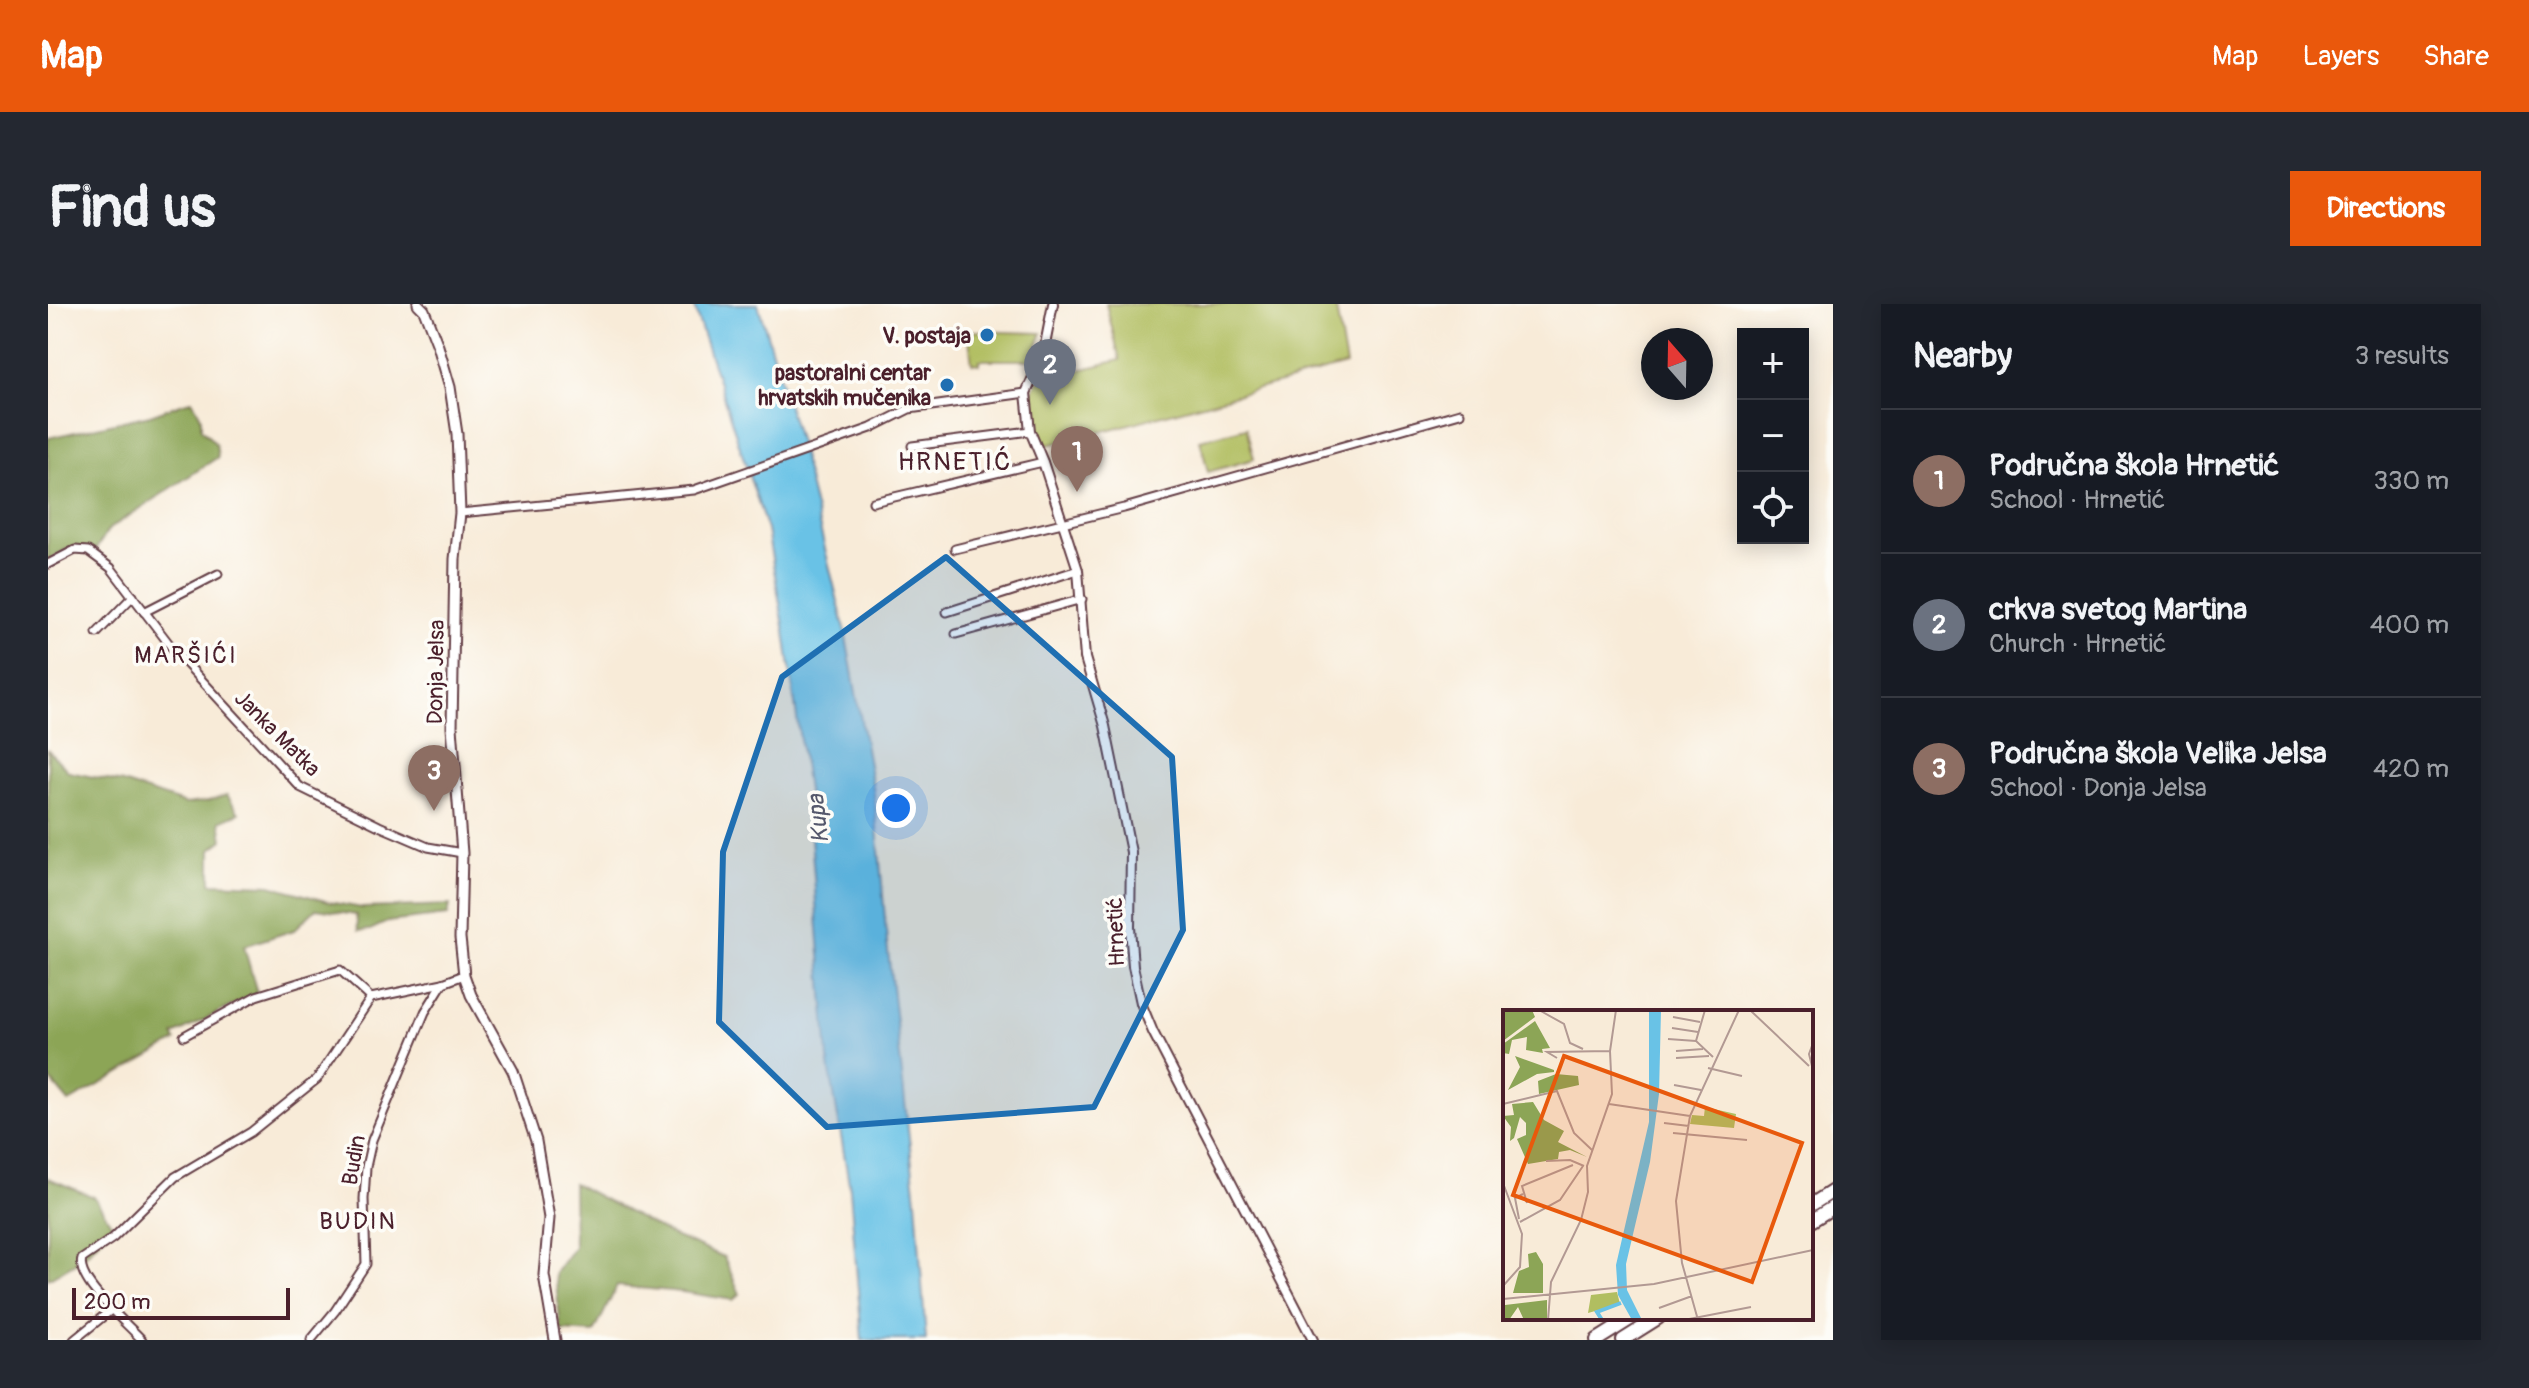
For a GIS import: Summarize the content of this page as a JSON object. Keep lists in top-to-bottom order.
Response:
{
  "streets": {
    "main road": ["Donja Jelsa"],
    "street": ["Janka Matka", "Hrnetić", "Budin"]
  },
  "crossings": [
    ["Donja Jelsa", "Janka Matka"]
  ],
  "districts": ["HRNETIĆ", "MARŠIĆI", "BUDIN"],
  "water": ["Kupa"],
  "places": ["V. postaja", "pastoralni centar hrvatskih mučenika"],
  "scale_bar": "200 m",
  "north": "top",
  "page": {
    "header": "Map",
    "nav": ["Map", "Layers", "Share"],
    "buttons": "Directions",
    "title": "Find us",
    "heading": ["Nearby", "3 results"],
    "map_buttons": ["+", "−"],
    "pins": ["2", "1", "3"],
    "list": [
      {
        "mark": "1",
        "name": "Područna škola Hrnetić",
        "note": "School · Hrnetić",
        "value": "330 m"
      },
      {
        "mark": "2",
        "name": "crkva svetog Martina",
        "note": "Church · Hrnetić",
        "value": "400 m"
      },
      {
        "mark": "3",
        "name": "Područna škola Velika Jelsa",
        "note": "School · Donja Jelsa",
        "value": "420 m"
      }
    ],
    "scale": "200 m"
  }
}
